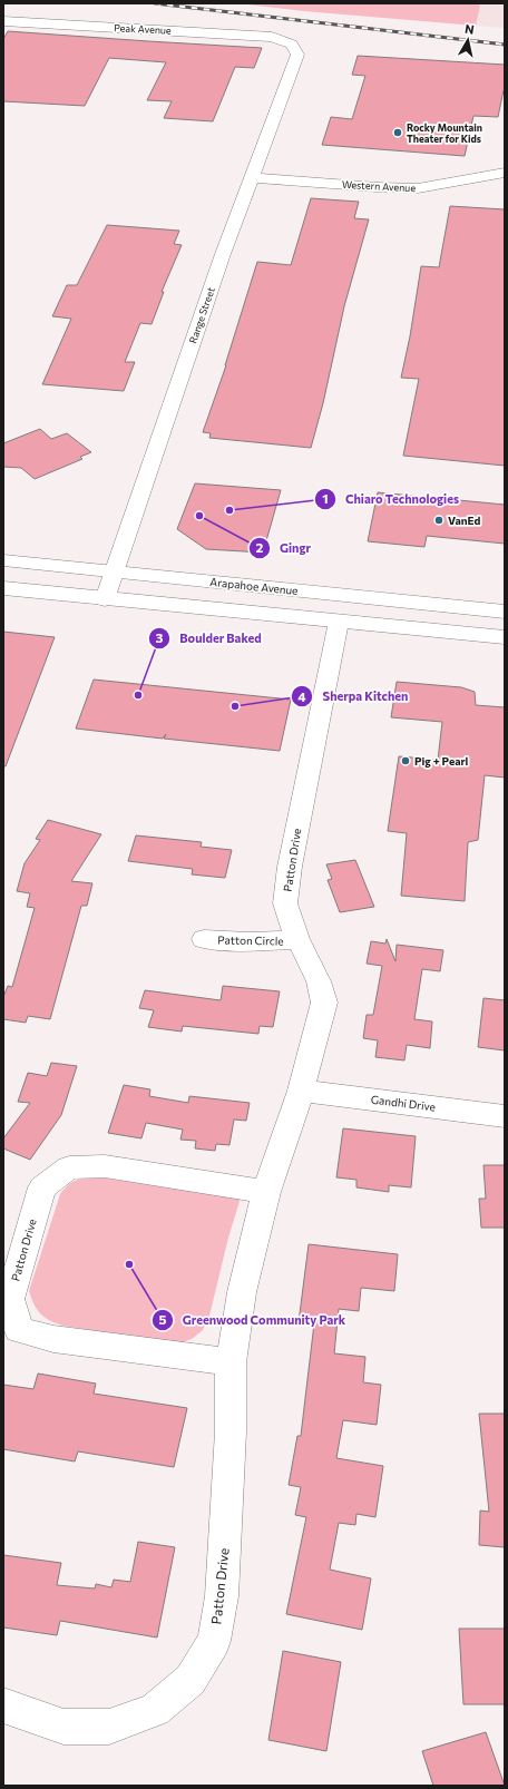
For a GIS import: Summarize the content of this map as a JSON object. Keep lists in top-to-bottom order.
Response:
{
  "streets": {
    "street": [
      "Peak Avenue",
      "Western Avenue",
      "Range Street",
      "Arapahoe Avenue",
      "Patton Drive",
      "Patton Circle",
      "Gandhi Drive"
    ]
  },
  "crossings": [
    ["Peak Avenue", "Range Street"],
    ["Western Avenue", "Range Street"],
    ["Range Street", "Arapahoe Avenue"],
    ["Patton Drive", "Patton Circle"],
    ["Patton Drive", "Gandhi Drive"]
  ],
  "places": [
    "Rocky Mountain Theater for Kids",
    "Chiaro Technologies",
    "Gingr",
    "VanEd",
    "Boulder Baked",
    "Sherpa Kitchen",
    "Pig + Pearl",
    "Greenwood Community Park"
  ],
  "north": "top"
}
